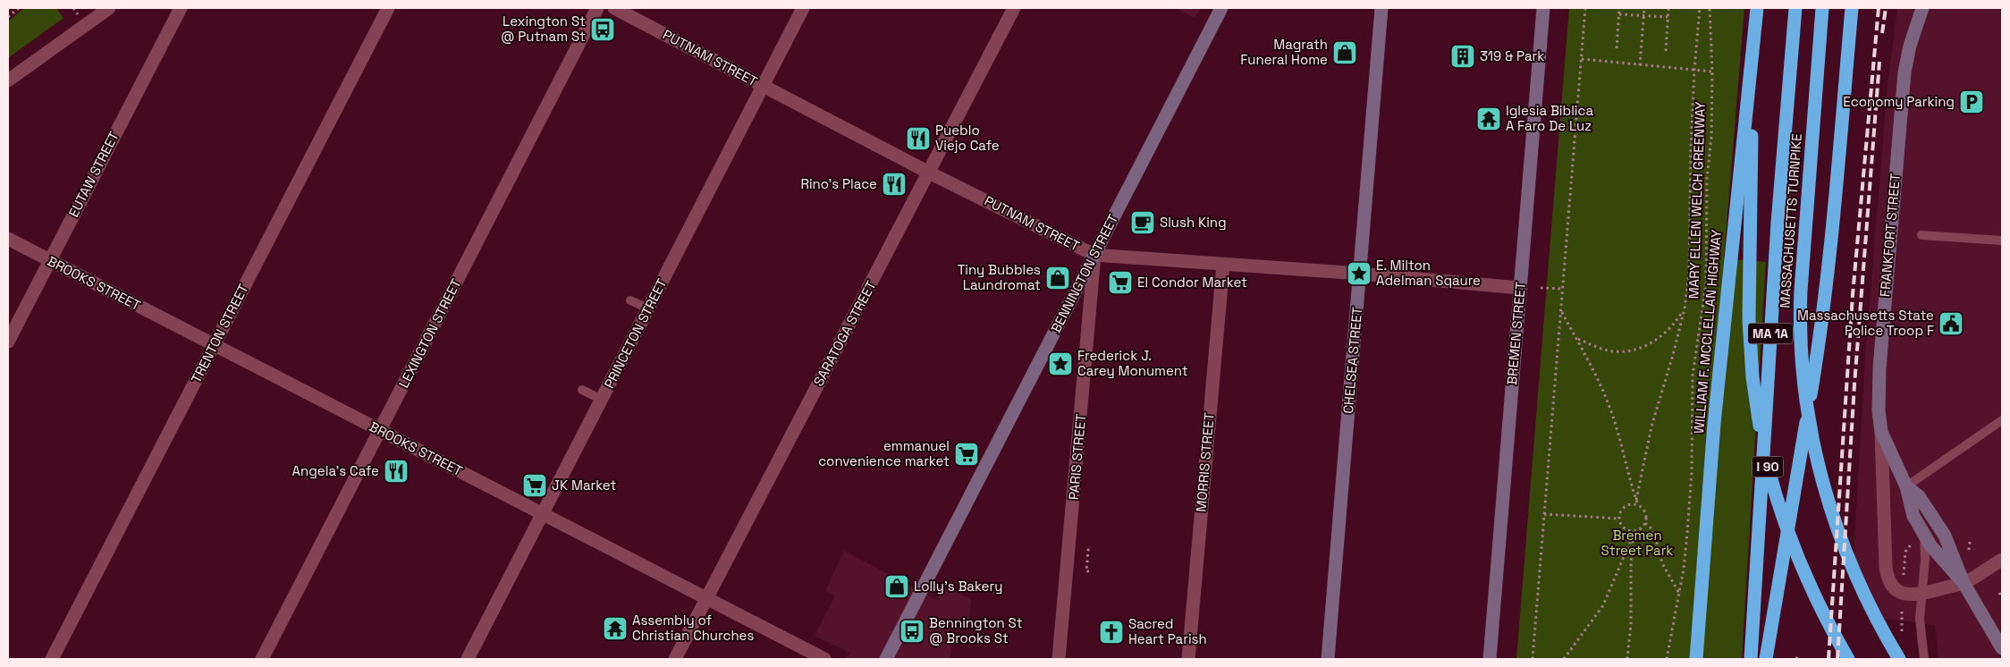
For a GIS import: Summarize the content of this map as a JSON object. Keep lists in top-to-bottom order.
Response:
{
  "streets": {
    "highway": [
      "MASSACHUSETTS TURNPIKE",
      "WILLIAM F. MCCLELLAN HIGHWAY",
      "MA 1A",
      "I 90"
    ],
    "main road": [
      "FRANKFORT STREET",
      "BENNINGTON STREET",
      "BREMEN STREET",
      "CHELSEA STREET"
    ],
    "street": [
      "PUTNAM STREET",
      "EUTAW STREET",
      "BROOKS STREET",
      "TRENTON STREET",
      "LEXINGTON STREET",
      "PRINCETON STREET",
      "SARATOGA STREET",
      "PARIS STREET",
      "MORRIS STREET"
    ],
    "path": ["MARY ELLEN WELCH GREENWAY"]
  },
  "crossings": [
    ["PUTNAM STREET", "BENNINGTON STREET"],
    ["PUTNAM STREET", "PRINCETON STREET"],
    ["PUTNAM STREET", "SARATOGA STREET"],
    ["PUTNAM STREET", "BREMEN STREET"],
    ["PUTNAM STREET", "CHELSEA STREET"],
    ["PUTNAM STREET", "PARIS STREET"],
    ["PUTNAM STREET", "MORRIS STREET"],
    ["EUTAW STREET", "BROOKS STREET"],
    ["BENNINGTON STREET", "PARIS STREET"],
    ["BROOKS STREET", "TRENTON STREET"],
    ["BROOKS STREET", "LEXINGTON STREET"],
    ["BROOKS STREET", "PRINCETON STREET"],
    ["BROOKS STREET", "SARATOGA STREET"],
    ["WILLIAM F. MCCLELLAN HIGHWAY", "I 90"]
  ],
  "parks": ["Bremen Street Park"],
  "places": {
    "bus stop": ["Lexington St @ Putnam St", "Bennington St @ Brooks St"],
    "shop": ["Magrath Funeral Home", "Tiny Bubbles Laundromat", "Lolly's Bakery"],
    "building": ["319 & Park"],
    "parking": ["Economy Parking"],
    "temple": ["Iglesia Biblica A Faro De Luz", "Assembly of Christian Churches"],
    "restaurant": ["Pueblo Viejo Cafe", "Rino's Place", "Angela's Cafe"],
    "cafe": ["Slush King"],
    "place": ["E. Milton Adelman Sqaure", "Frederick J. Carey Monument"],
    "supermarket": ["El Condor Market", "emmanuel convenience market", "JK Market"],
    "public building": ["Massachusetts State Police Troop F"],
    "church": ["Sacred Heart Parish"]
  }
}
